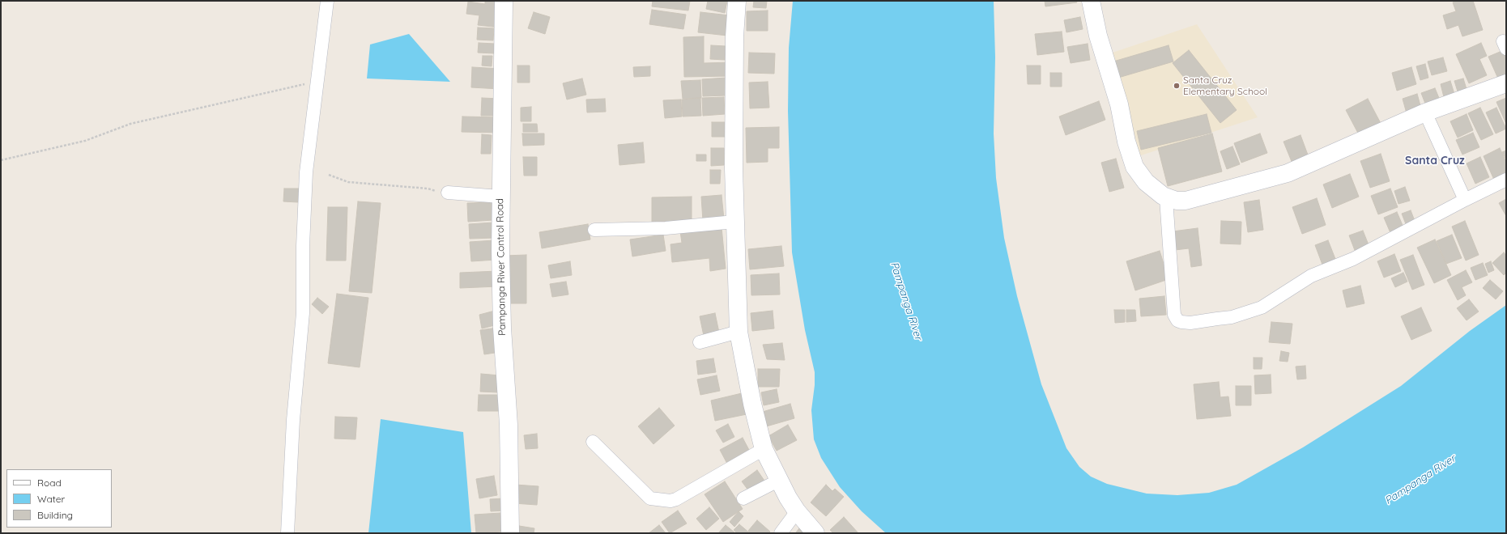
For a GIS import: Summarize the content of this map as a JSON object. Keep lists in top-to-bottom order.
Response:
{
  "streets": {
    "street": ["Pampanga River Control Road"]
  },
  "districts": ["Santa Cruz"],
  "water": ["Pampanga River"],
  "places": ["Santa Cruz Elementary School"],
  "legend": ["Road", "Water", "Building"]
}
